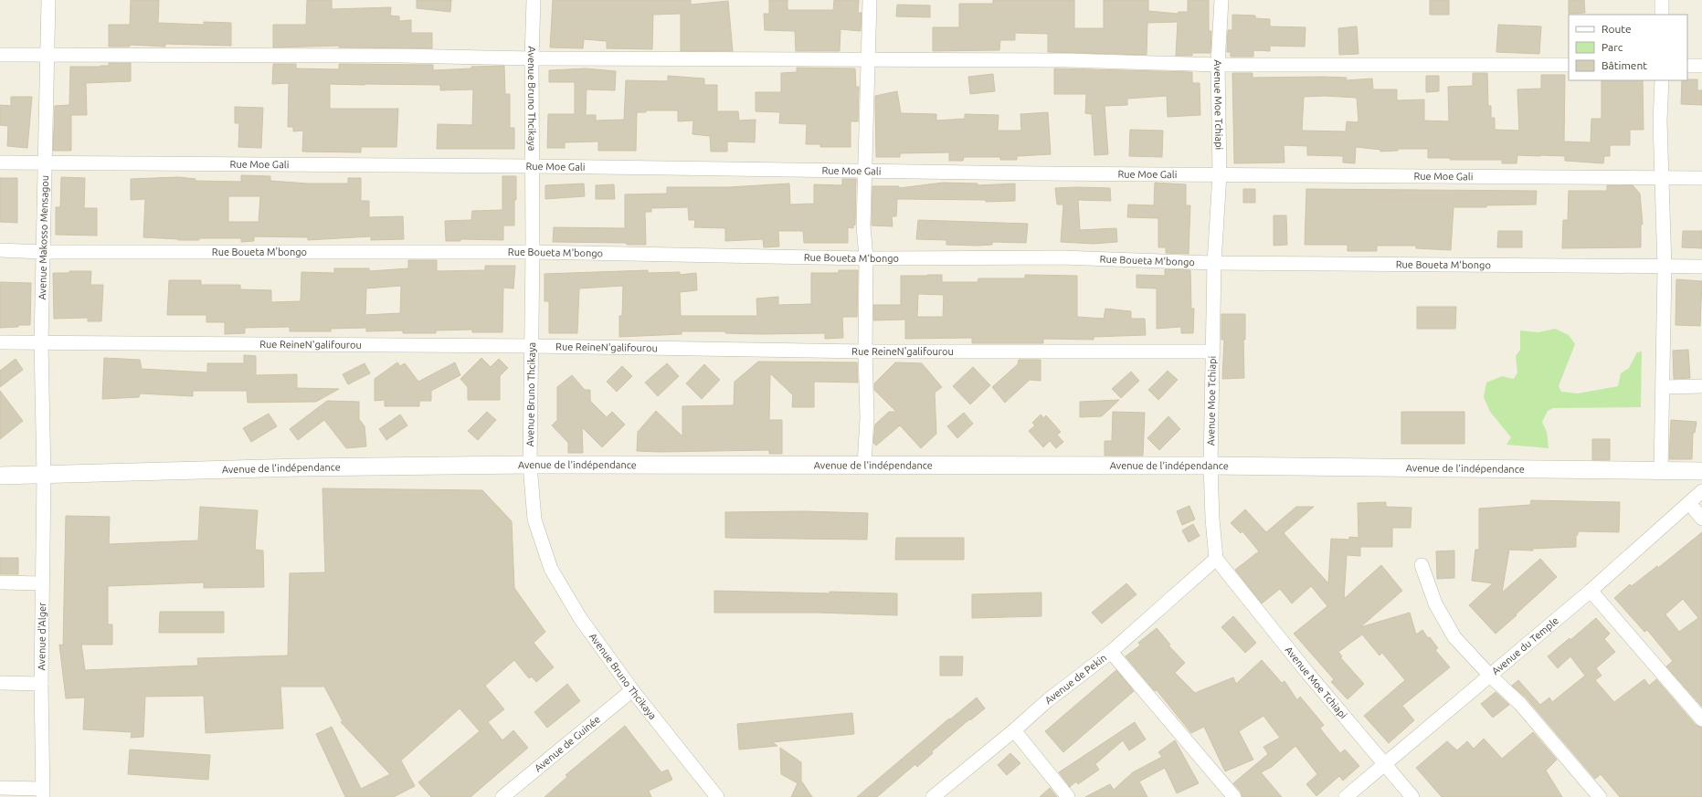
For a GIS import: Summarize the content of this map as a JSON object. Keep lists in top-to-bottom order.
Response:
{
  "streets": {
    "street": [
      "Avenue Bruno Thcikaya",
      "Avenue Moe Tchiapi",
      "Rue Moe Gali",
      "Avenue Makosso Mensagou",
      "Rue Boueta M'bongo",
      "Rue ReineN'galifourou",
      "Avenue de l'indépendance",
      "Avenue d'Alger",
      "Avenue du Temple",
      "Avenue de Pekin",
      "Avenue de Guinée"
    ]
  },
  "crossings": [
    ["Avenue Bruno Thcikaya", "Rue Moe Gali"],
    ["Avenue Bruno Thcikaya", "Rue Boueta M'bongo"],
    ["Avenue Bruno Thcikaya", "Rue ReineN'galifourou"],
    ["Avenue Bruno Thcikaya", "Avenue de l'indépendance"],
    ["Avenue Bruno Thcikaya", "Avenue de Guinée"],
    ["Avenue Moe Tchiapi", "Rue Moe Gali"],
    ["Avenue Moe Tchiapi", "Rue Boueta M'bongo"],
    ["Avenue Moe Tchiapi", "Rue ReineN'galifourou"],
    ["Avenue Moe Tchiapi", "Avenue de l'indépendance"],
    ["Avenue Moe Tchiapi", "Avenue du Temple"],
    ["Avenue Moe Tchiapi", "Avenue de Pekin"],
    ["Rue Moe Gali", "Avenue Makosso Mensagou"],
    ["Avenue Makosso Mensagou", "Rue Boueta M'bongo"],
    ["Avenue Makosso Mensagou", "Rue ReineN'galifourou"],
    ["Avenue Makosso Mensagou", "Avenue de l'indépendance"],
    ["Avenue Makosso Mensagou", "Avenue d'Alger"],
    ["Avenue de l'indépendance", "Avenue d'Alger"]
  ],
  "legend": ["Route", "Parc", "Bâtiment"]
}
